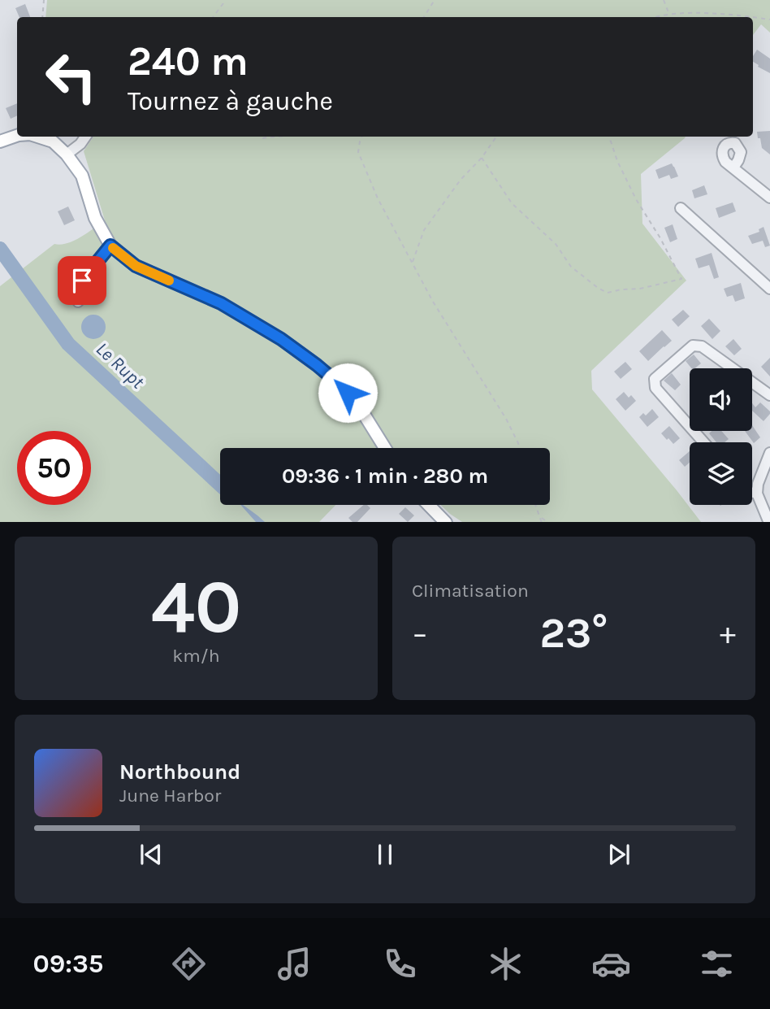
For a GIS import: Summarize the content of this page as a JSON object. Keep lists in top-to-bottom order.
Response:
{
  "water": ["Le Rupt"],
  "page": {
    "turn": ["240 m", "Tournez à gauche"],
    "limit": "50",
    "trip": "09:36 · 1 min · 280 m",
    "tile": [
      ["40", "km/h"],
      "Climatisation"
    ],
    "heat": ["−", "23°", "+"],
    "song": ["Northbound", "June Harbor"],
    "tabs": "09:35"
  }
}
